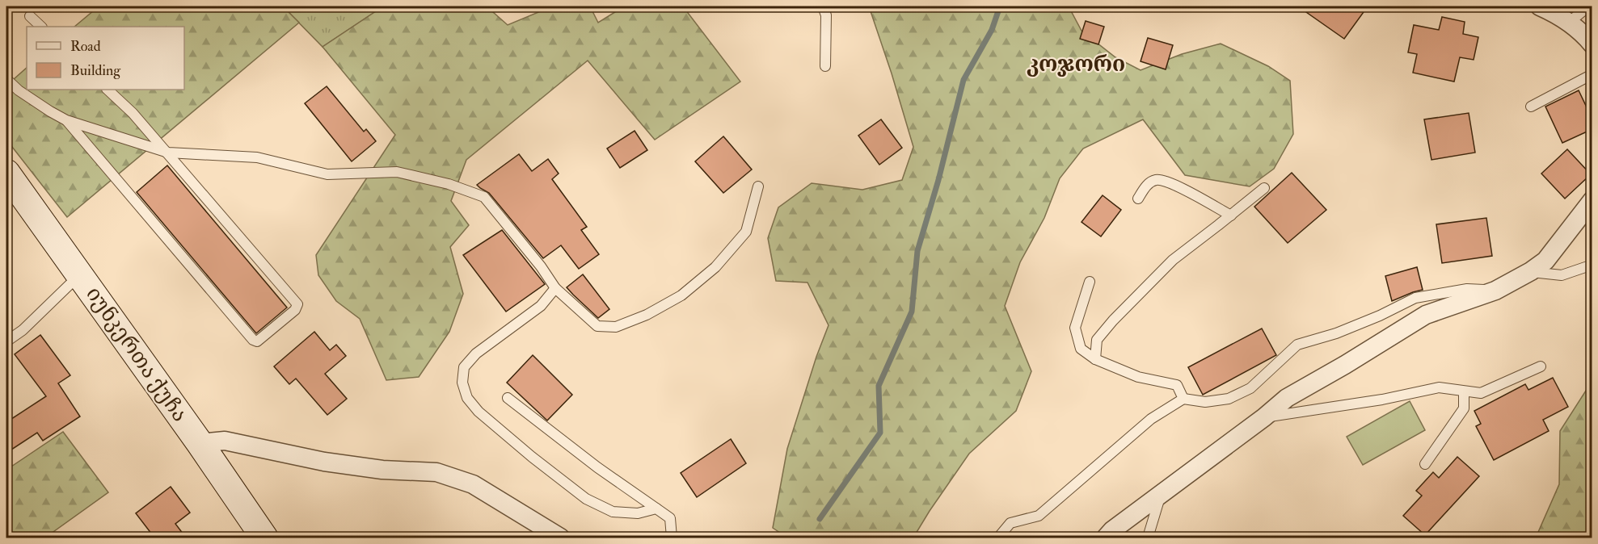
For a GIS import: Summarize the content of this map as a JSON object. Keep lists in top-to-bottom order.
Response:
{
  "streets": {
    "main road": ["იუნკერთა ქუჩა"]
  },
  "districts": ["კოჯორი"],
  "legend": ["Road", "Building"]
}
